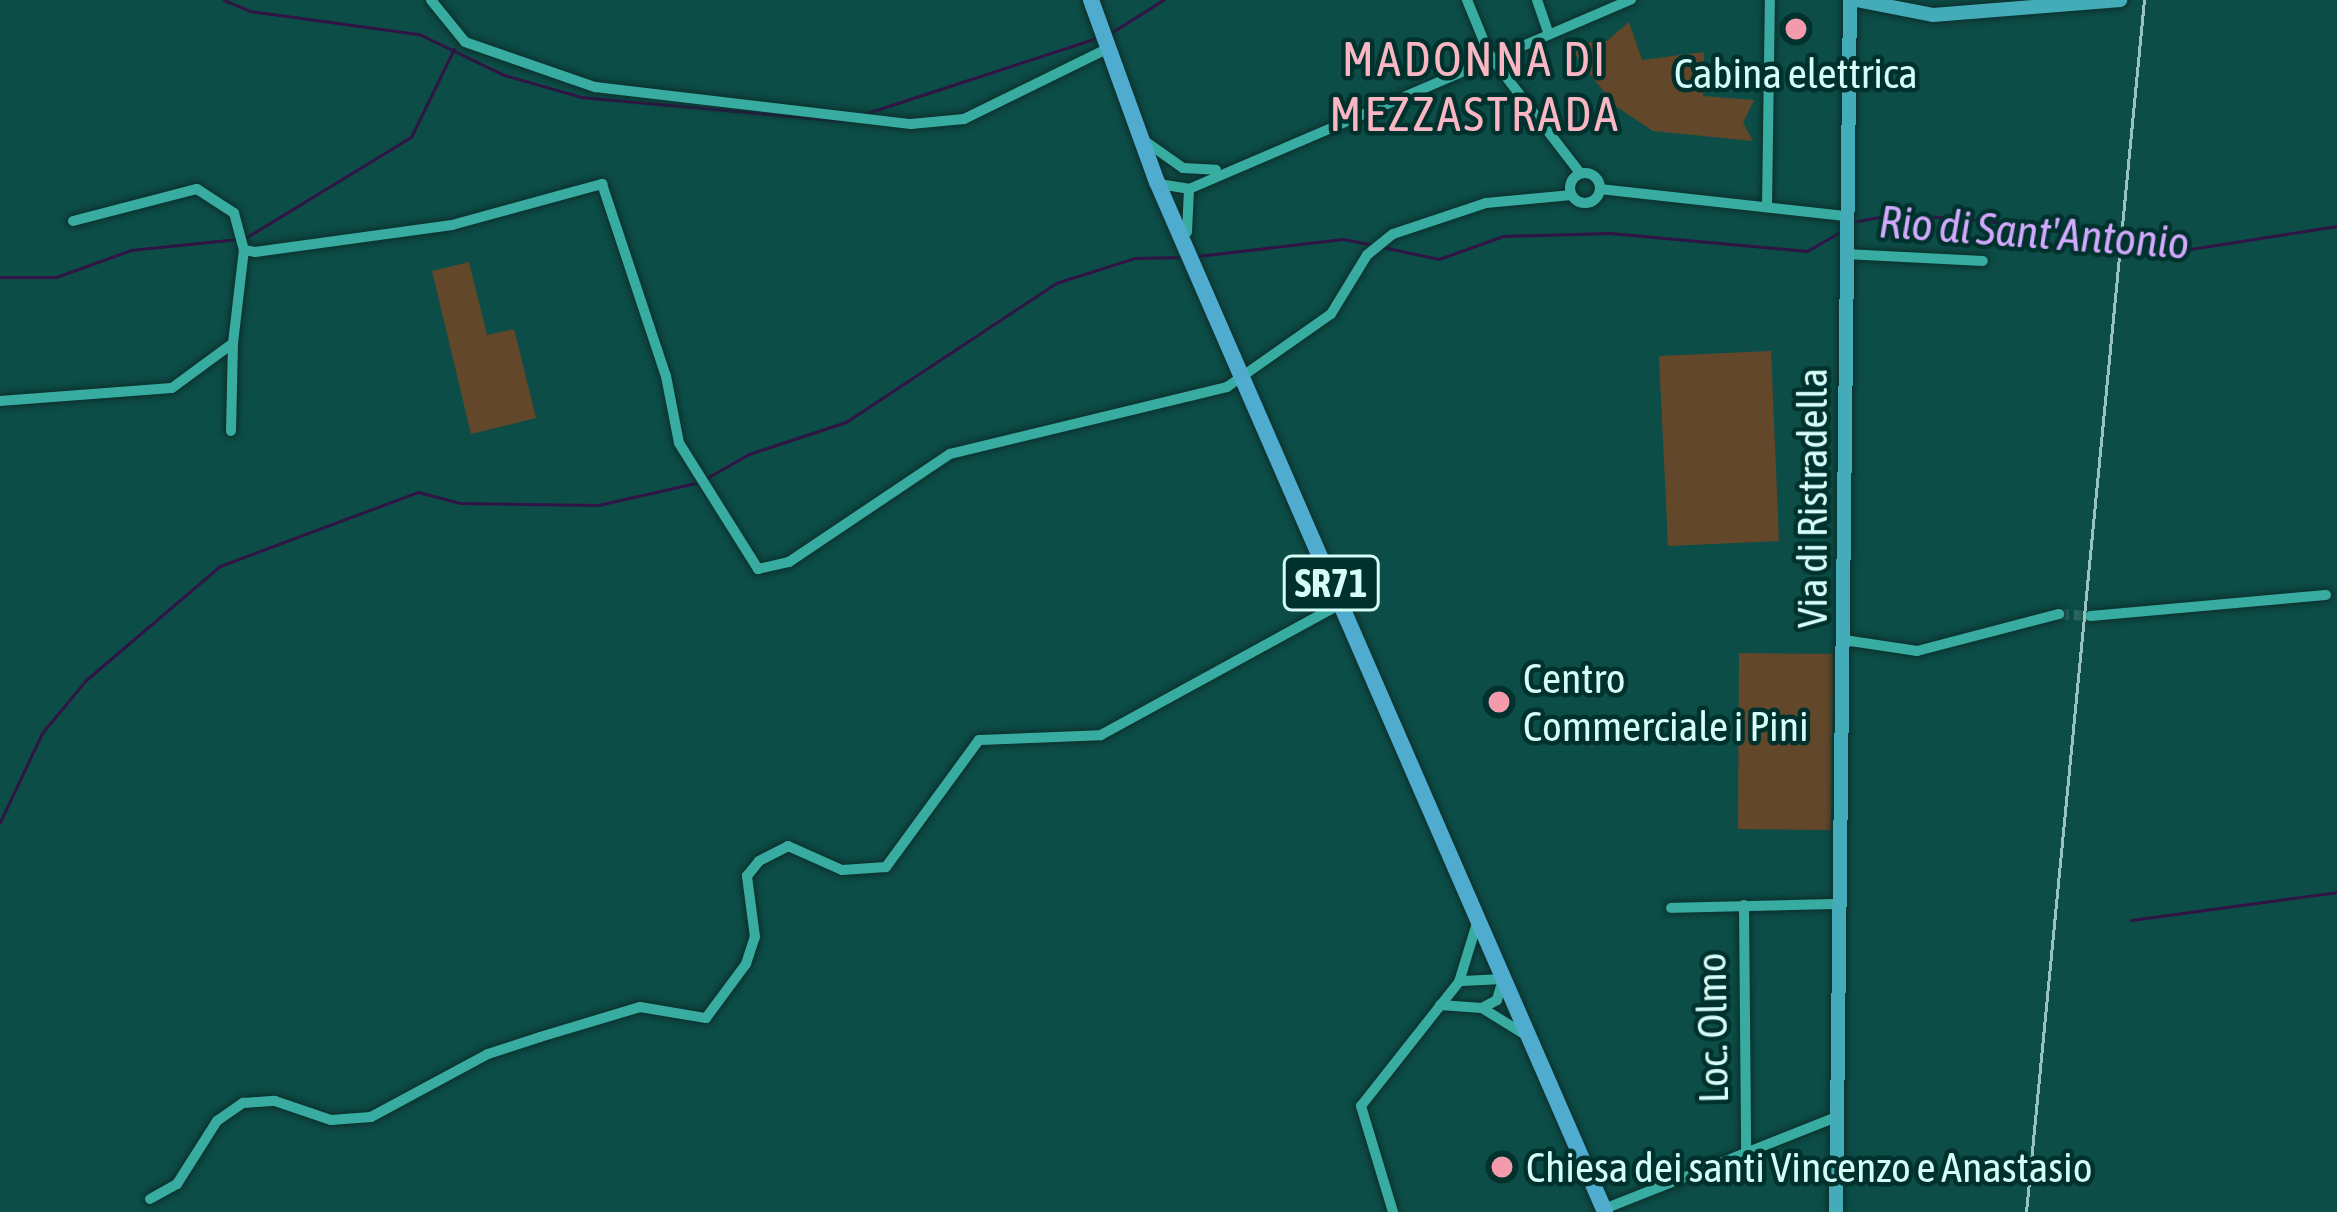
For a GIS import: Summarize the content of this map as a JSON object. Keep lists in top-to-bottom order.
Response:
{
  "streets": {
    "main road": ["SR71"],
    "street": ["Via di Ristradella", "Loc. Olmo"]
  },
  "crossings": [
    ["Via di Ristradella", "Loc. Olmo"],
    ["SR71", "Loc. Olmo"]
  ],
  "districts": ["MADONNA DI MEZZASTRADA"],
  "water": ["Rio di Sant'Antonio"],
  "places": ["Cabina elettrica", "Centro Commerciale i Pini", "Chiesa dei santi Vincenzo e Anastasio"]
}
